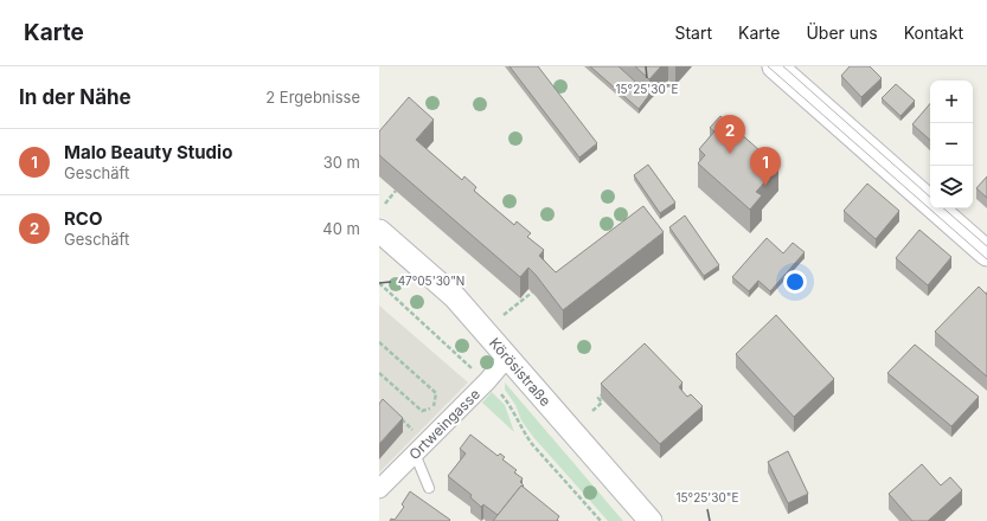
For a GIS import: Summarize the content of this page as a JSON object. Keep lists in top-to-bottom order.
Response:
{
  "streets": {
    "street": ["Körösistraße", "Ortweingasse"]
  },
  "crossings": [
    ["Körösistraße", "Ortweingasse"]
  ],
  "page": {
    "header": "Karte",
    "nav": [
      "Start",
      "Karte",
      "Über uns",
      "Kontakt"
    ],
    "heading": ["In der Nähe", "2 Ergebnisse"],
    "map_buttons": ["+", "−"],
    "pins": ["2", "1"],
    "list": [
      {
        "mark": "1",
        "name": "Malo Beauty Studio",
        "note": "Geschäft",
        "value": "30 m"
      },
      {
        "mark": "2",
        "name": "RCO",
        "note": "Geschäft",
        "value": "40 m"
      }
    ]
  },
  "coordinates": ["15°25'30\"E", "47°05'30\"N"]
}
